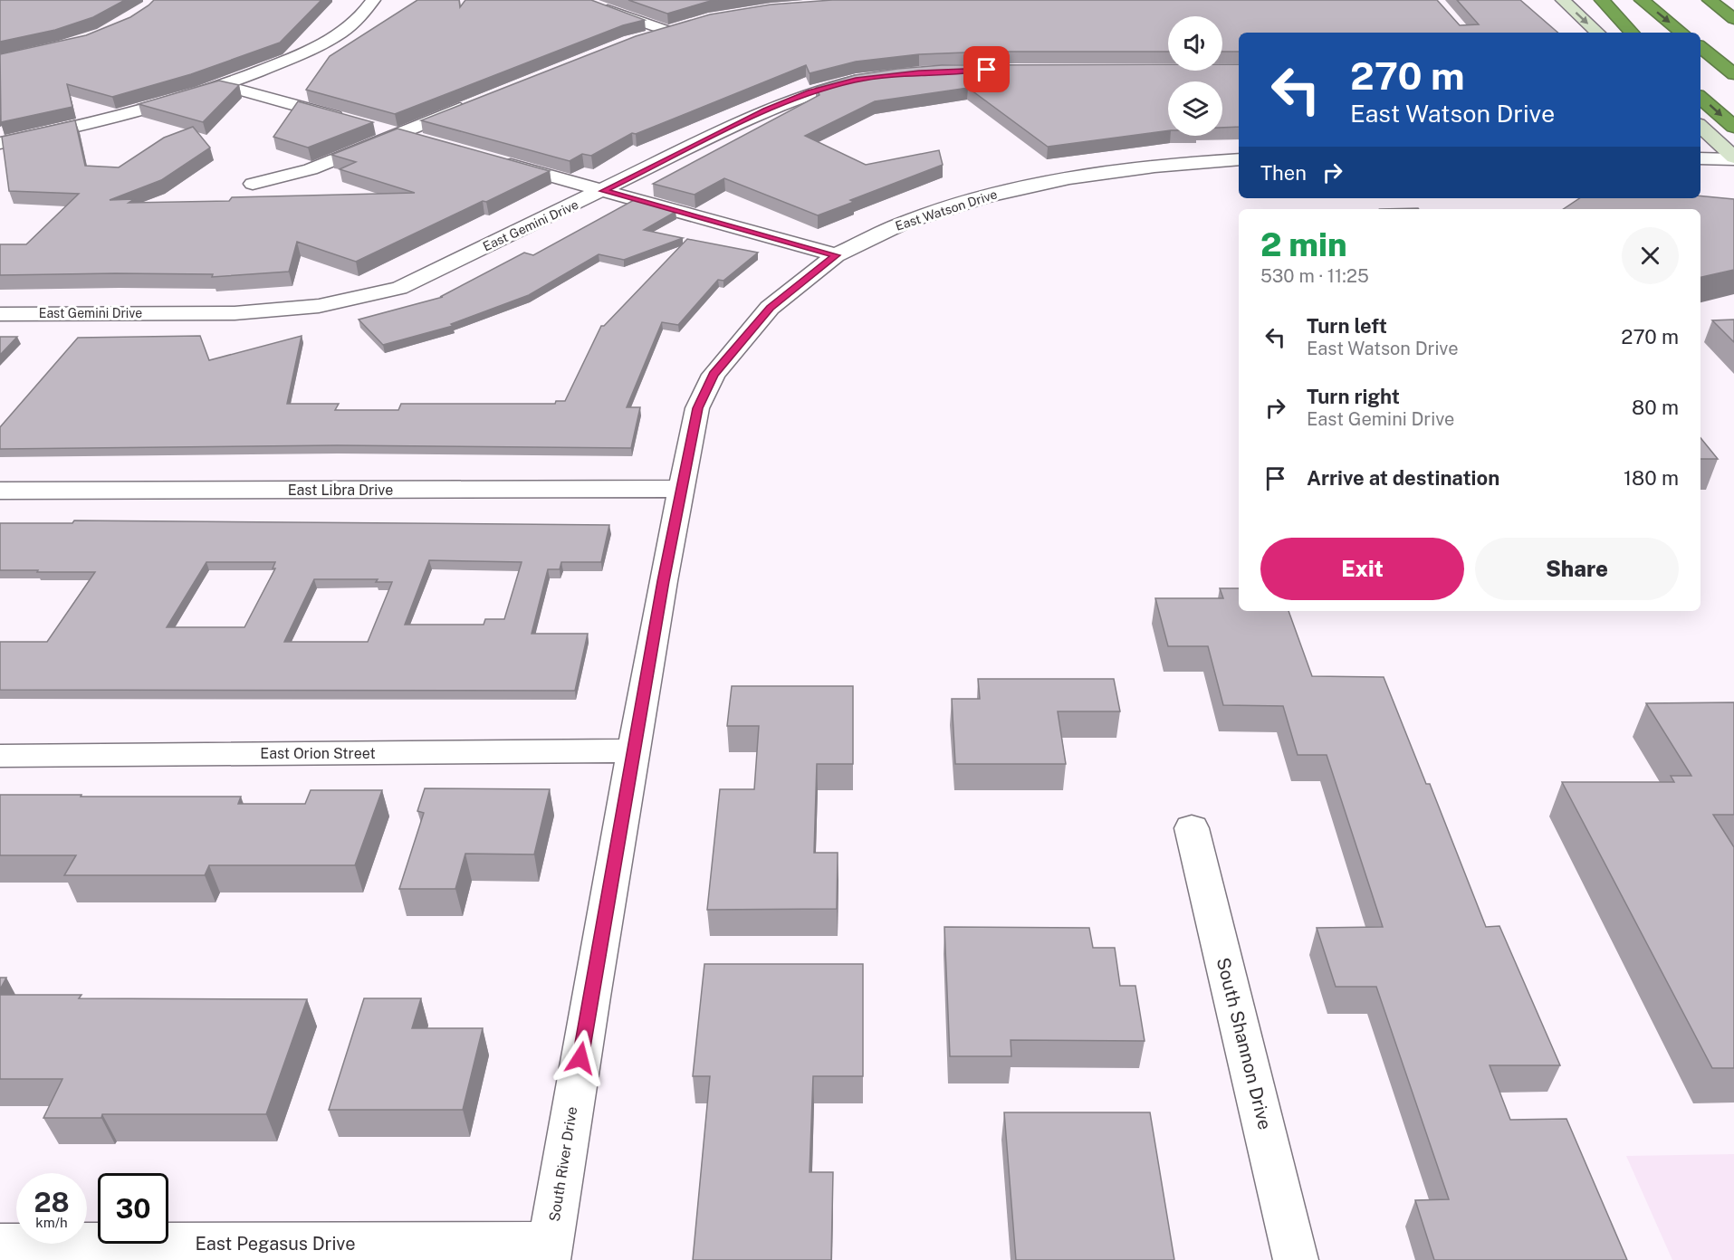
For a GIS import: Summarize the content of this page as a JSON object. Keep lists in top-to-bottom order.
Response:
{
  "streets": {
    "street": [
      "East Watson Drive",
      "East Gemini Drive",
      "East Libra Drive",
      "East Orion Street",
      "South Shannon Drive",
      "South River Drive",
      "East Pegasus Drive"
    ]
  },
  "crossings": [
    ["East Watson Drive", "South River Drive"],
    ["East Libra Drive", "South River Drive"],
    ["East Orion Street", "South River Drive"],
    ["South River Drive", "East Pegasus Drive"]
  ],
  "page": {
    "turn": ["270 m", "East Watson Drive"],
    "then": "Then",
    "heading": ["2 min", "530 m · 11:25"],
    "list": [
      {
        "name": "Turn left",
        "note": "East Watson Drive",
        "value": "270 m"
      },
      {
        "name": "Turn right",
        "note": "East Gemini Drive",
        "value": "80 m"
      },
      {
        "name": "Arrive at destination",
        "value": "180 m"
      }
    ],
    "buttons": ["Exit", "Share"],
    "speed": "28 km/h",
    "limit": "30"
  }
}
